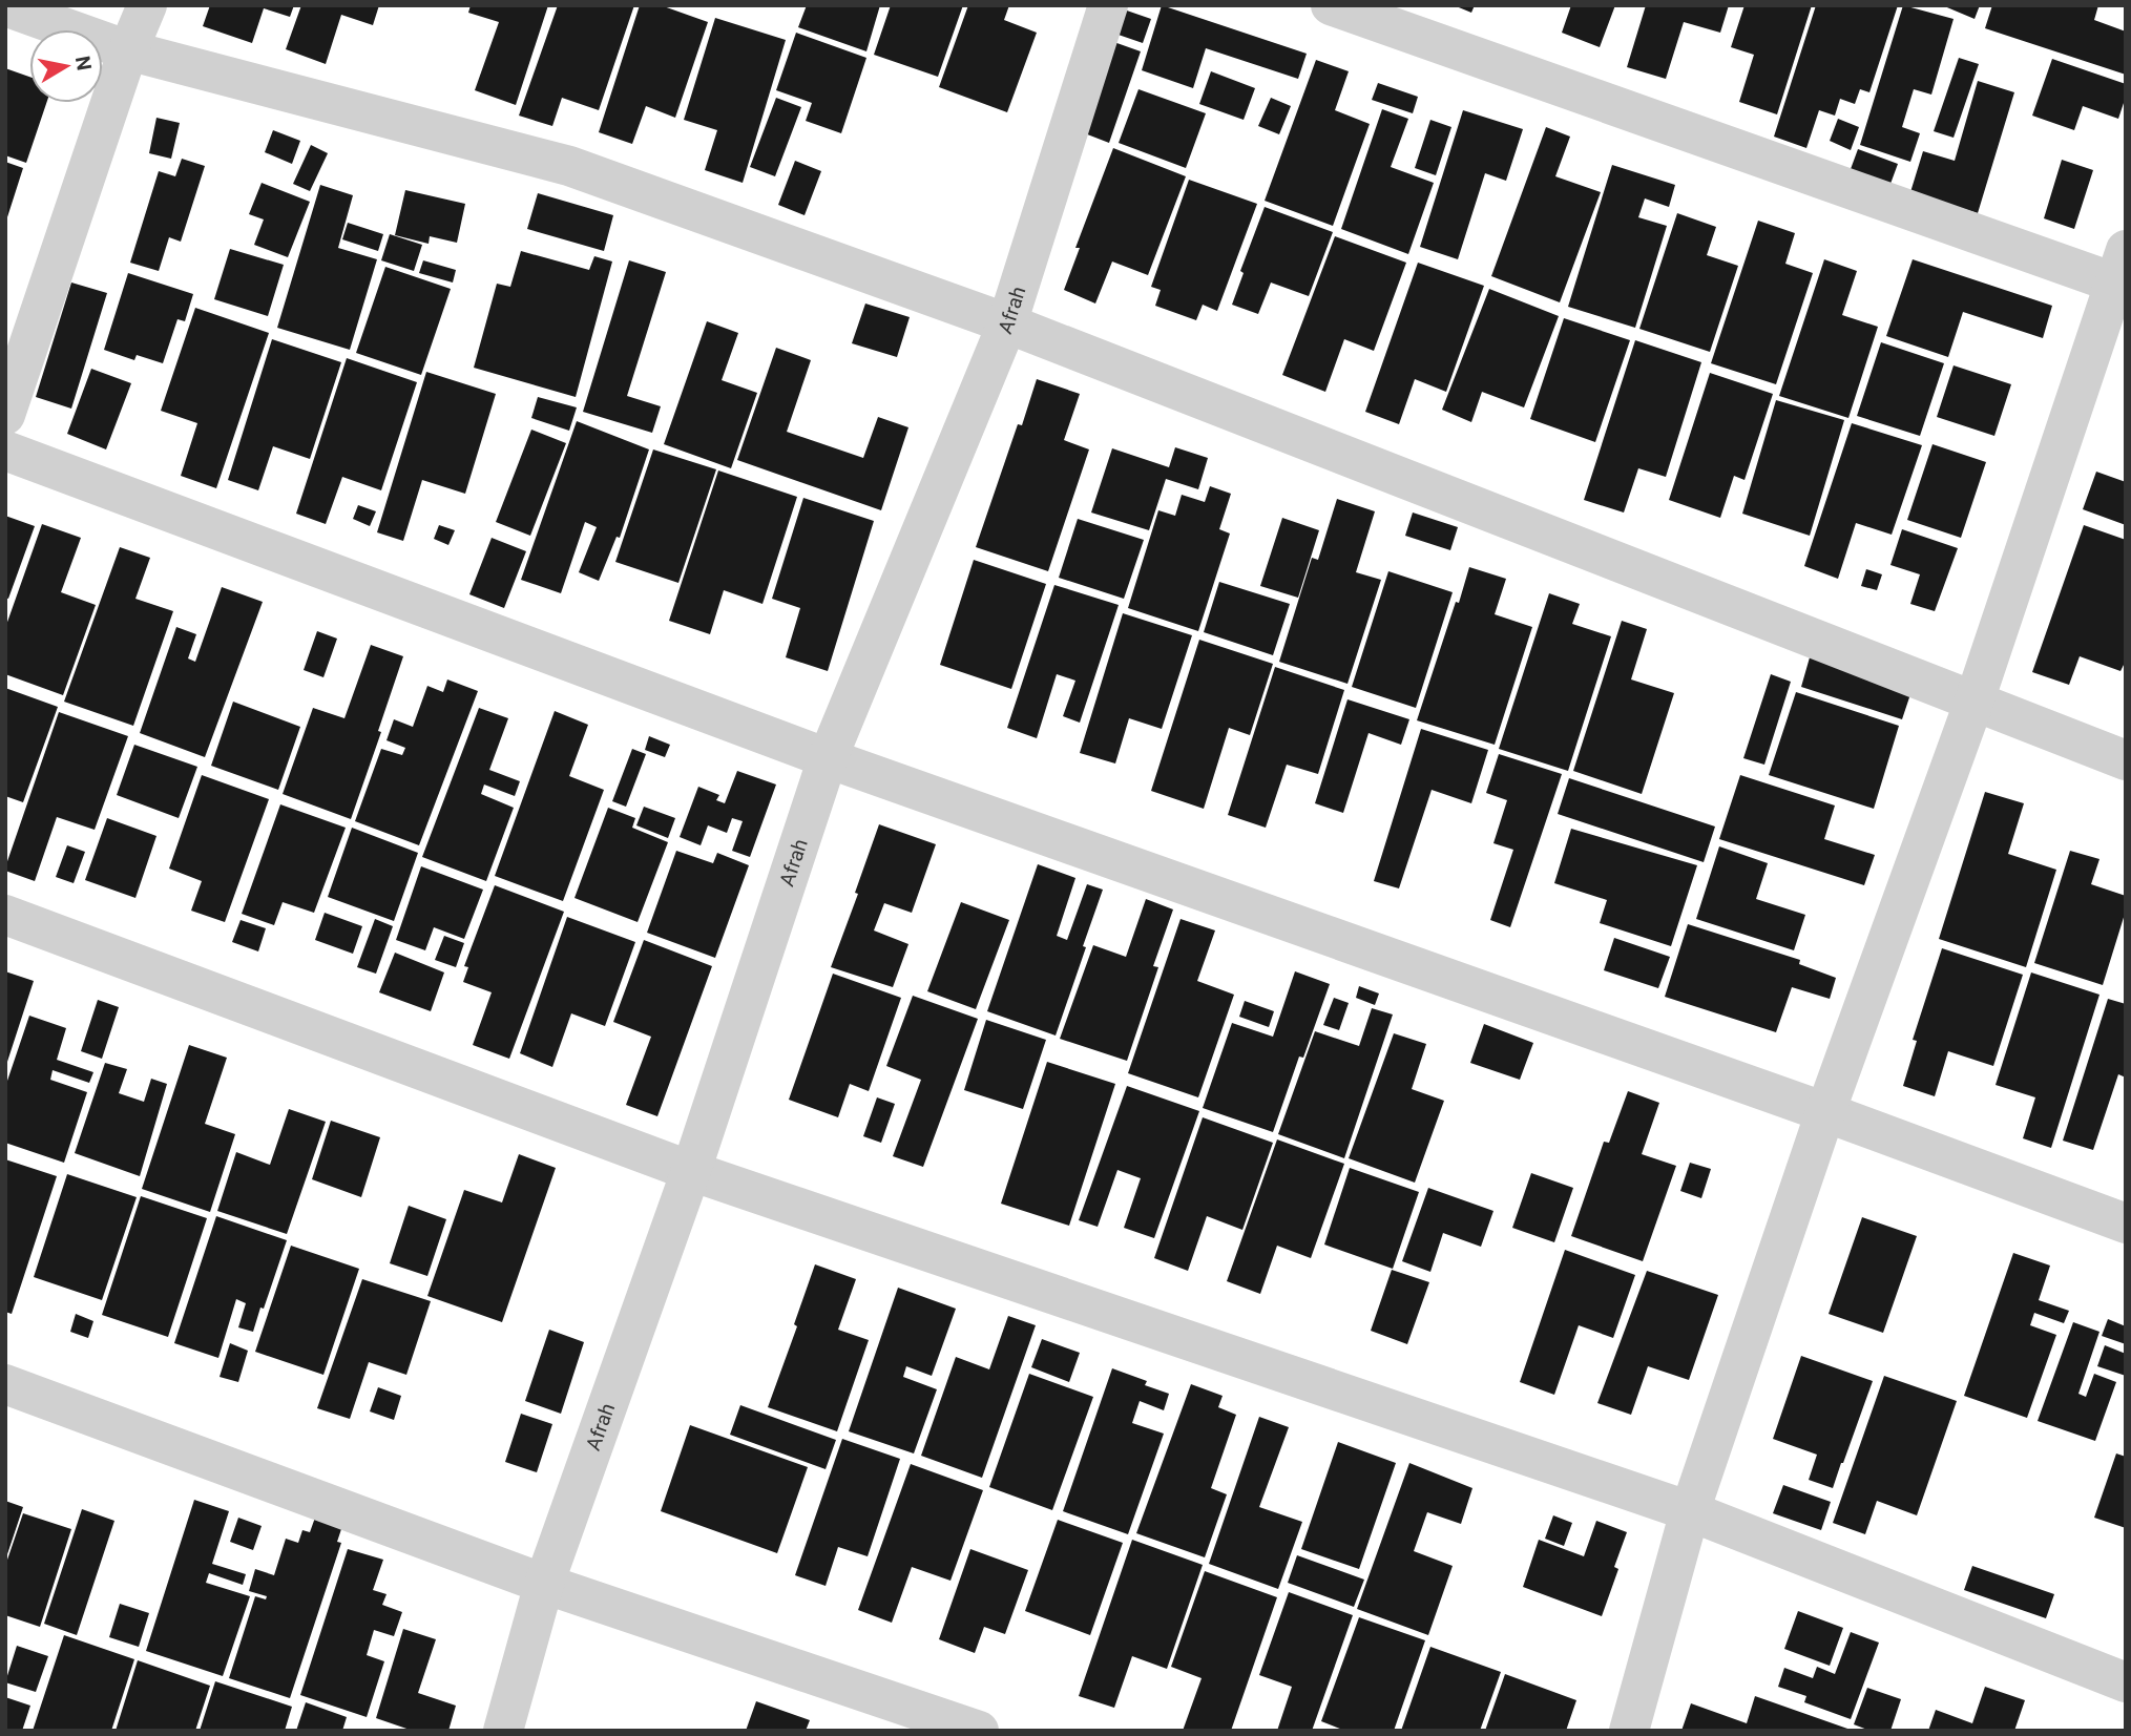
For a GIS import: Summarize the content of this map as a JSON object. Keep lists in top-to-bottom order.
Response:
{
  "streets": {
    "street": ["Afrah"]
  },
  "north": "right"
}
